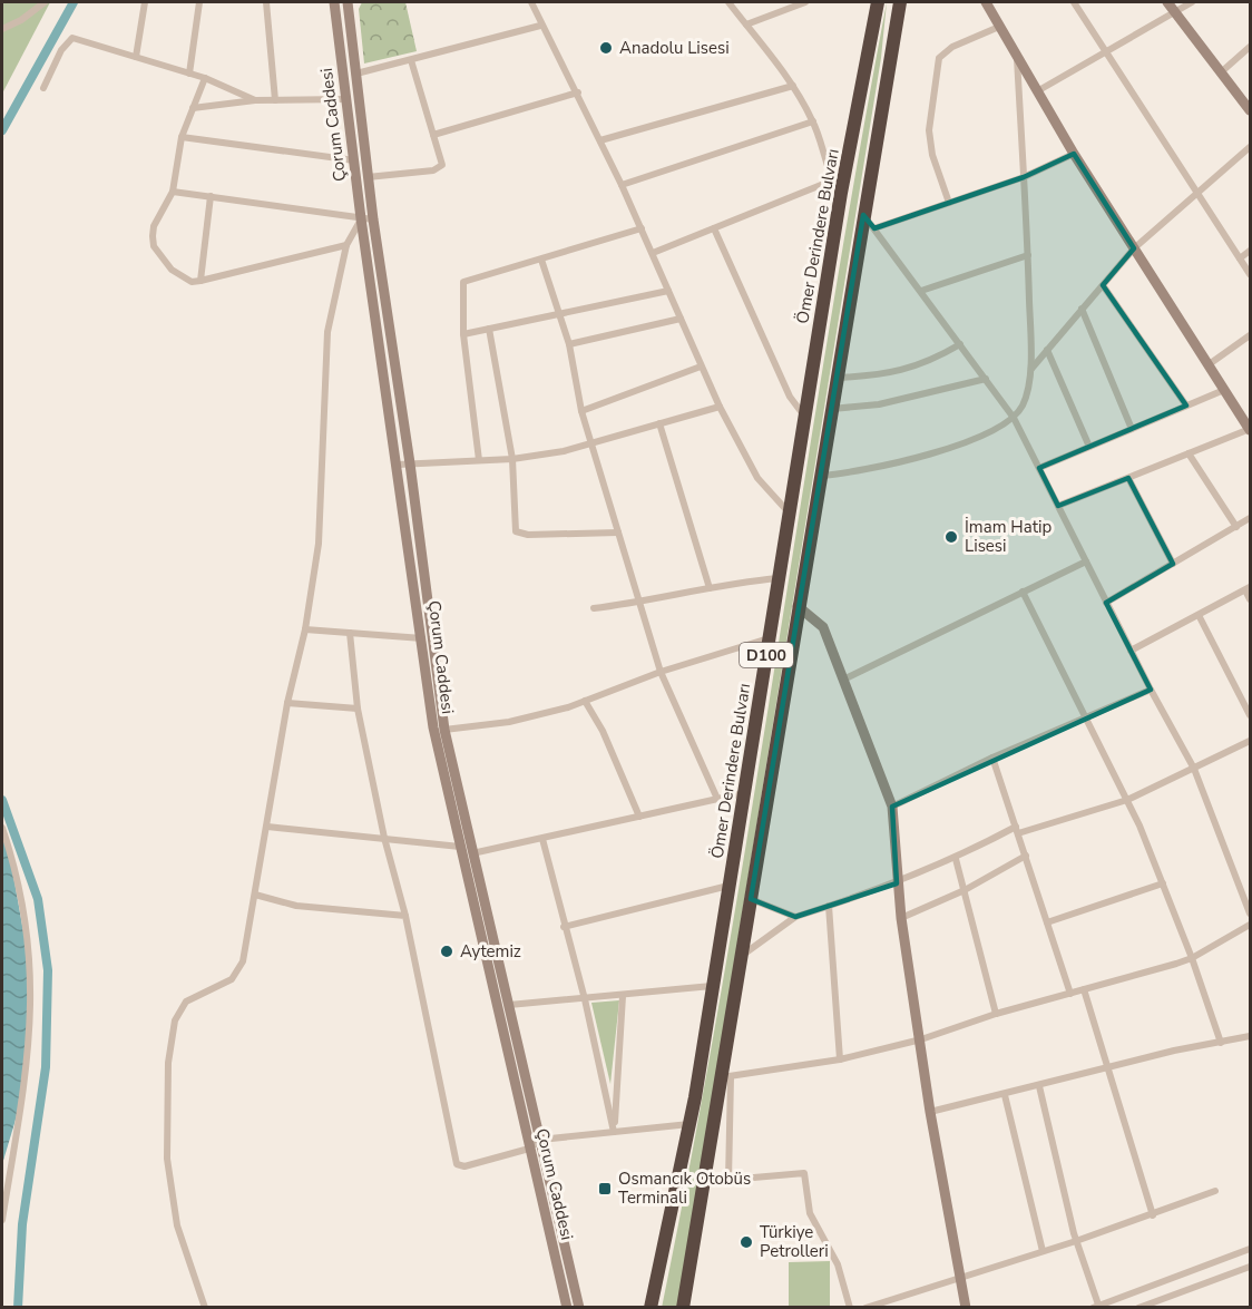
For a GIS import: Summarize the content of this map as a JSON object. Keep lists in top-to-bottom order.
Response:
{
  "streets": {
    "highway": ["Ömer Derindere Bulvarı", "D100"],
    "main road": ["Çorum Caddesi"]
  },
  "places": {
    "other": [
      "Anadolu Lisesi",
      "İmam Hatip Lisesi",
      "Aytemiz",
      "Türkiye Petrolleri"
    ],
    "transit": ["Osmancık Otobüs Terminali"]
  }
}
